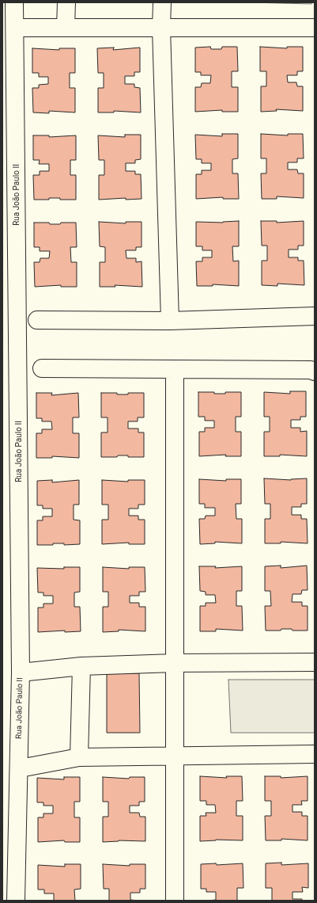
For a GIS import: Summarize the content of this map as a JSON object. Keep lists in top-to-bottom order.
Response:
{
  "streets": {
    "street": ["Rua João Paulo II"]
  }
}
